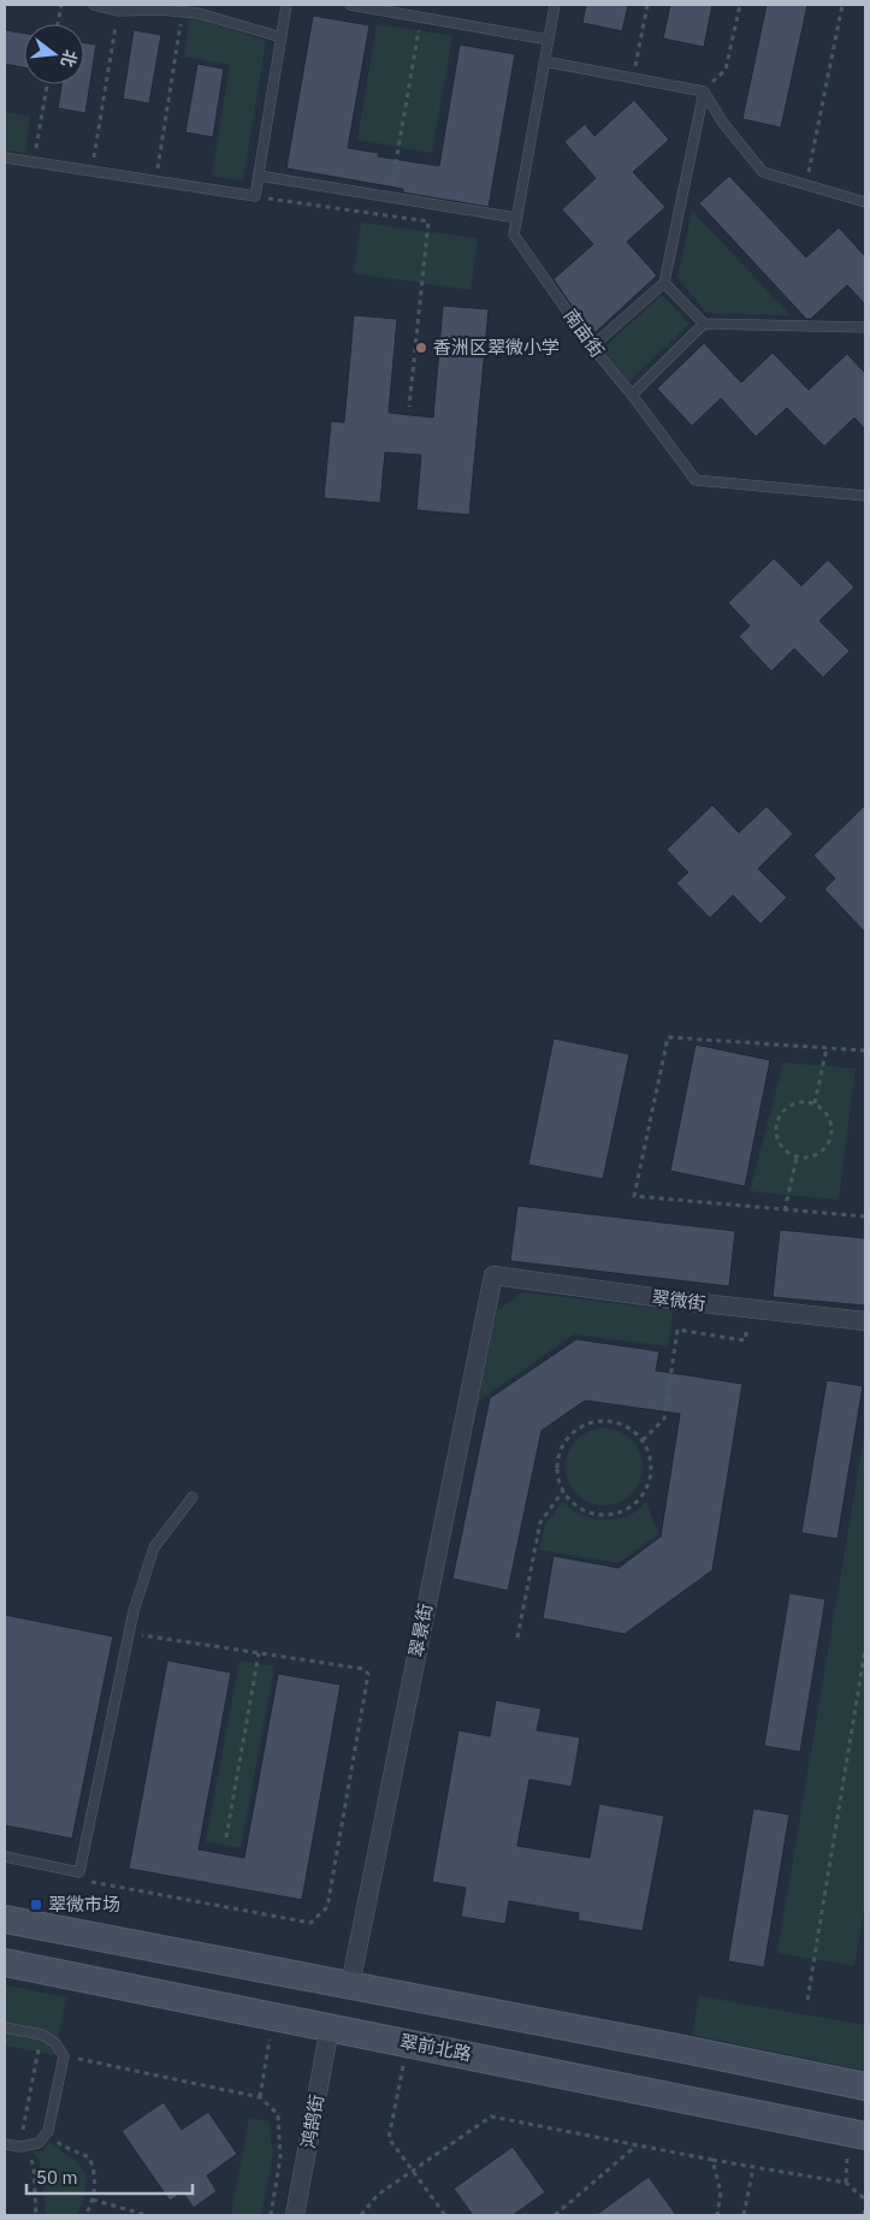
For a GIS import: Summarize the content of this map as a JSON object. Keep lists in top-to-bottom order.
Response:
{
  "streets": {
    "main road": ["翠前北路"],
    "street": ["翠微街", "翠景街", "鸿鹄街"],
    "lane": ["南亩街"]
  },
  "crossings": [
    ["翠微街", "翠景街"],
    ["翠前北路", "鸿鹄街"]
  ],
  "places": {
    "other": ["香洲区翠微小学"],
    "transit": ["翠微市场"]
  },
  "scale_bar": "50 m",
  "north": "right"
}
